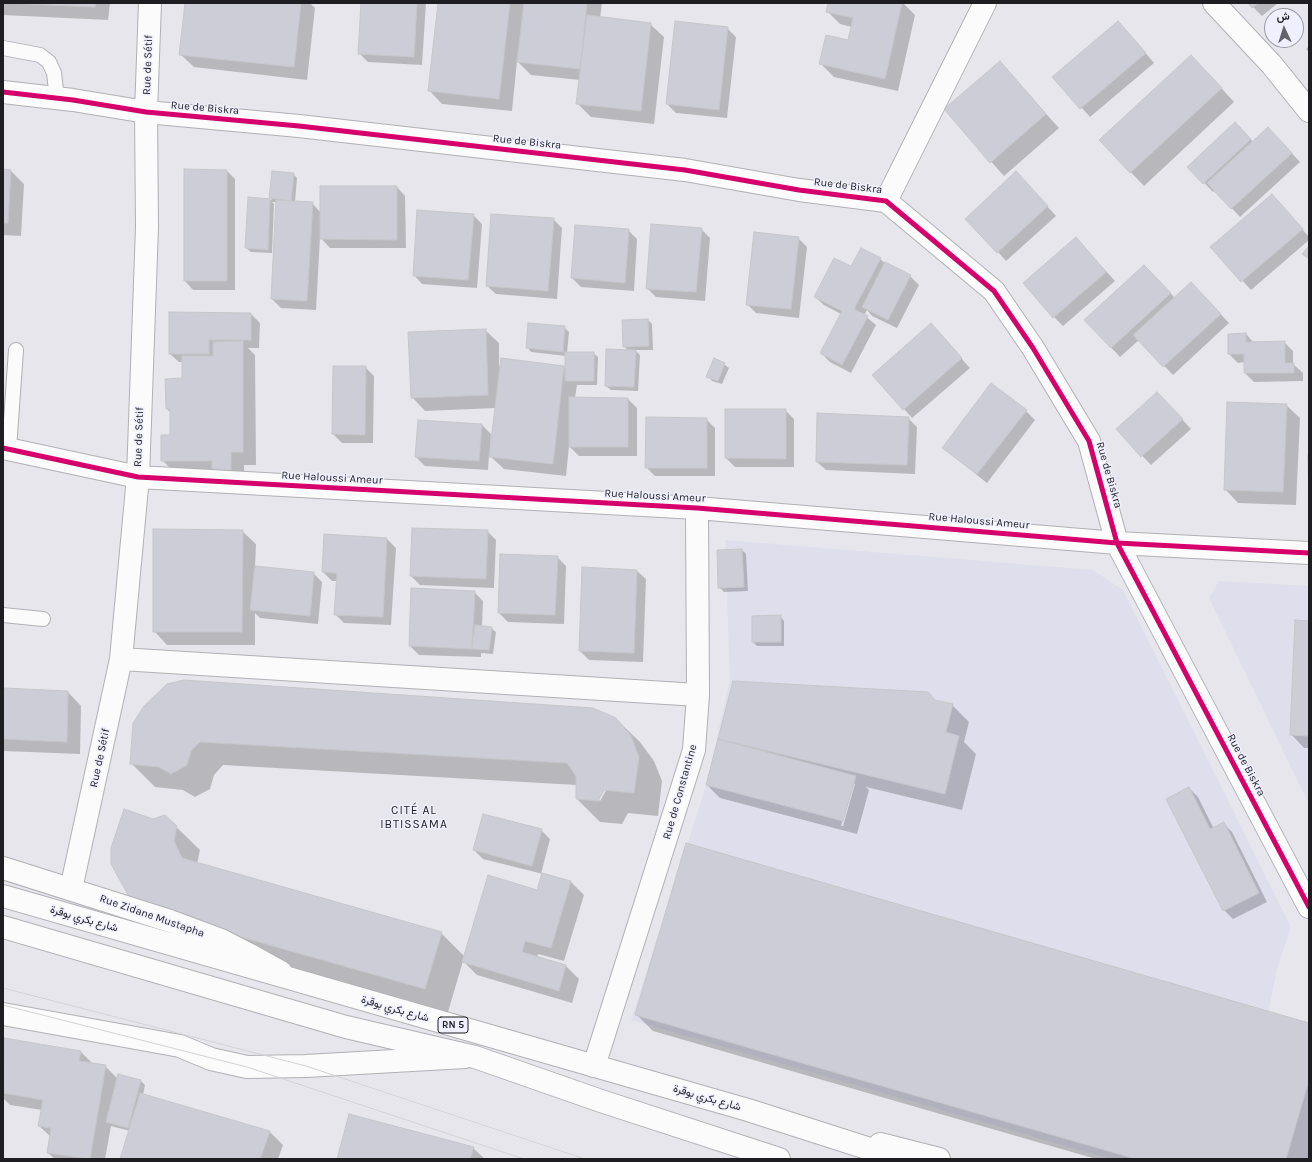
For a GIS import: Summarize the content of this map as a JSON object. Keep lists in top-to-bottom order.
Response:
{
  "streets": {
    "main road": [
      "Rue de Sétif",
      "Rue de Biskra",
      "Rue Haloussi Ameur",
      "Rue de Constantine",
      "Rue Zidane Mustapha",
      "شارع بكري بوقرة",
      "RN 5"
    ]
  },
  "crossings": [
    ["Rue de Sétif", "Rue de Biskra"],
    ["Rue de Sétif", "Rue Haloussi Ameur"],
    ["Rue de Sétif", "Rue Zidane Mustapha"],
    ["Rue de Biskra", "Rue Haloussi Ameur"],
    ["Rue Haloussi Ameur", "Rue de Constantine"],
    ["Rue de Constantine", "شارع بكري بوقرة"],
    ["Rue Zidane Mustapha", "شارع بكري بوقرة"]
  ],
  "districts": ["CITÉ AL IBTISSAMA"],
  "north": "top"
}
